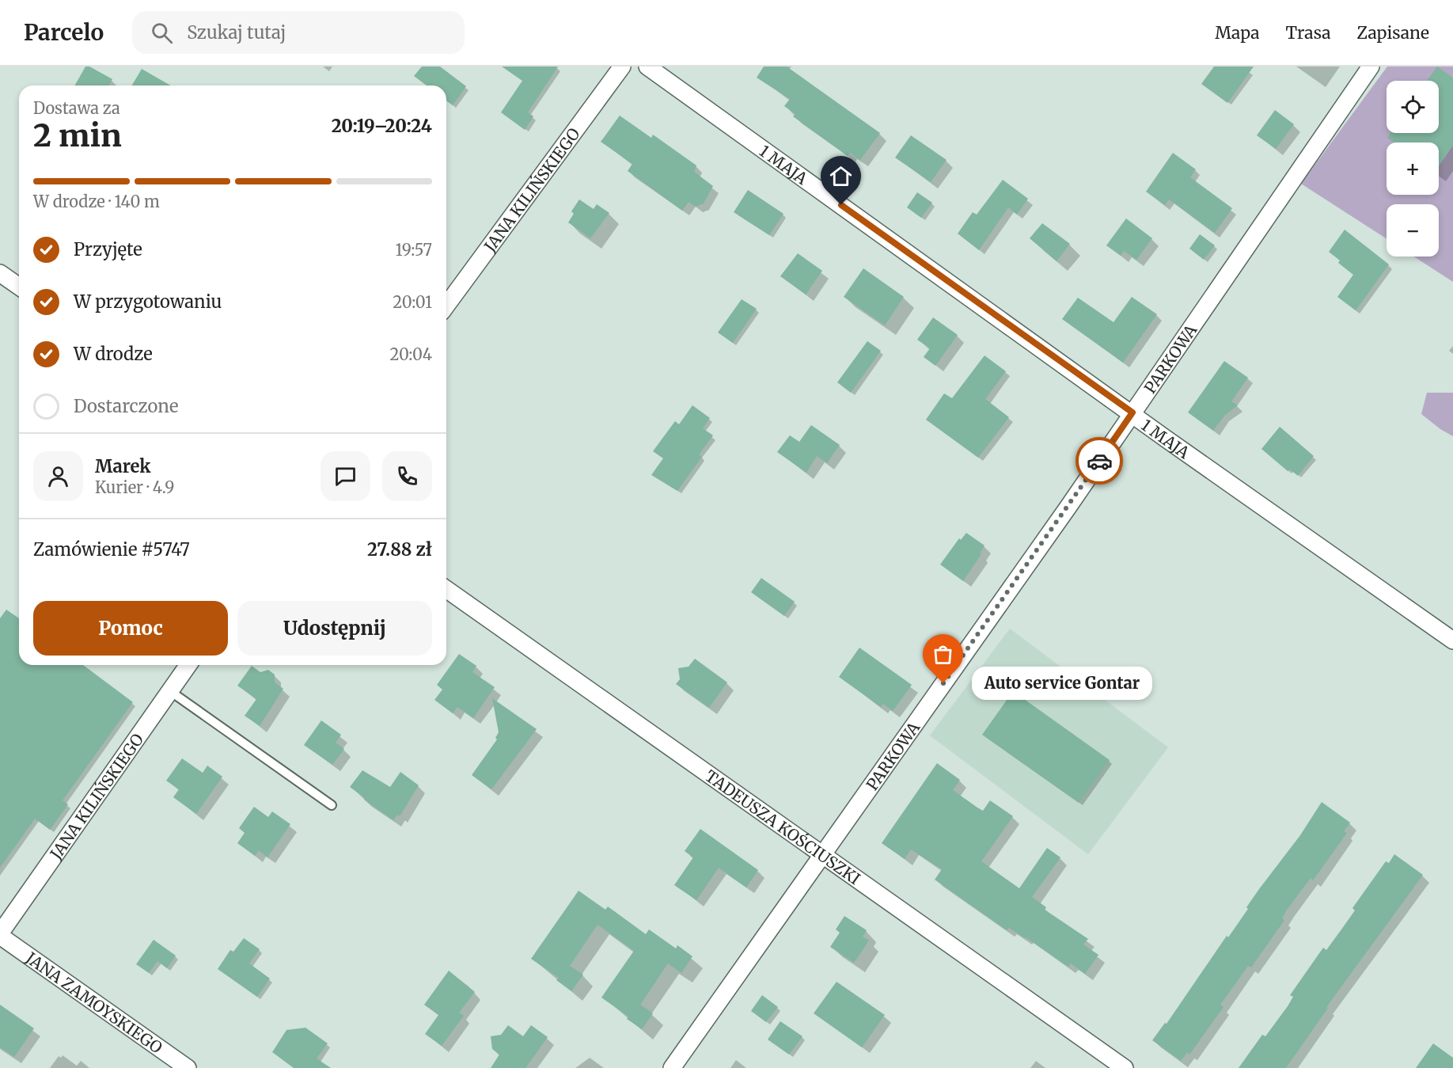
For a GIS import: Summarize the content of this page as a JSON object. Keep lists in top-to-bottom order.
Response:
{
  "streets": {
    "street": [
      "1 MAJA",
      "JANA KILIŃSKIEGO",
      "PARKOWA",
      "TADEUSZA KOŚCIUSZKI",
      "JANA ZAMOYSKIEGO"
    ]
  },
  "crossings": [
    ["1 MAJA", "PARKOWA"],
    ["JANA KILIŃSKIEGO", "JANA ZAMOYSKIEGO"],
    ["PARKOWA", "TADEUSZA KOŚCIUSZKI"]
  ],
  "places": ["Auto service Gontar"],
  "page": {
    "header": "Parcelo",
    "search": "Szukaj tutaj",
    "nav": ["Mapa", "Trasa", "Zapisane"],
    "map_buttons": ["+", "−"],
    "heading": ["2 min", "Dostawa za", "20:19–20:24"],
    "panel": [
      "Marek",
      "Kurier · 4.9",
      "Zamówienie #5747",
      "27.88 zł"
    ],
    "bar": "W drodze · 140 m",
    "list": [
      ["Przyjęte", "19:57"],
      ["W przygotowaniu", "20:01"],
      ["W drodze", "20:04"],
      "Dostarczone"
    ],
    "buttons": ["Pomoc", "Udostępnij"],
    "bubble": "Auto service Gontar"
  }
}
